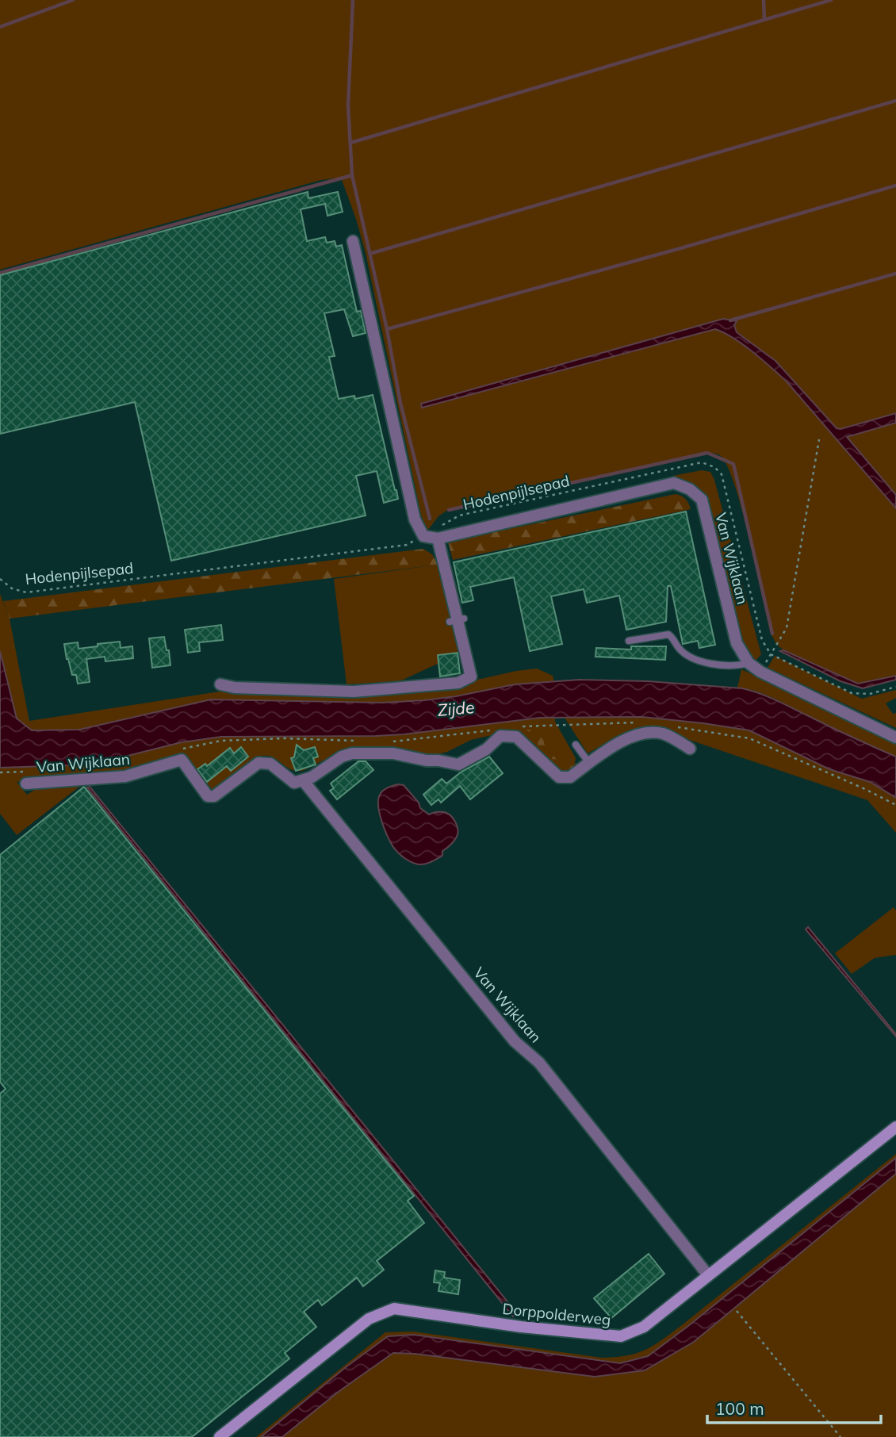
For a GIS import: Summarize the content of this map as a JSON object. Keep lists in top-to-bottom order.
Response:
{
  "streets": {
    "street": ["Van Wijklaan", "Dorppolderweg"],
    "path": ["Hodenpijlsepad"]
  },
  "crossings": [
    ["Hodenpijlsepad", "Van Wijklaan"],
    ["Van Wijklaan", "Dorppolderweg"]
  ],
  "water": ["Zijde"],
  "scale_bar": "100 m"
}
